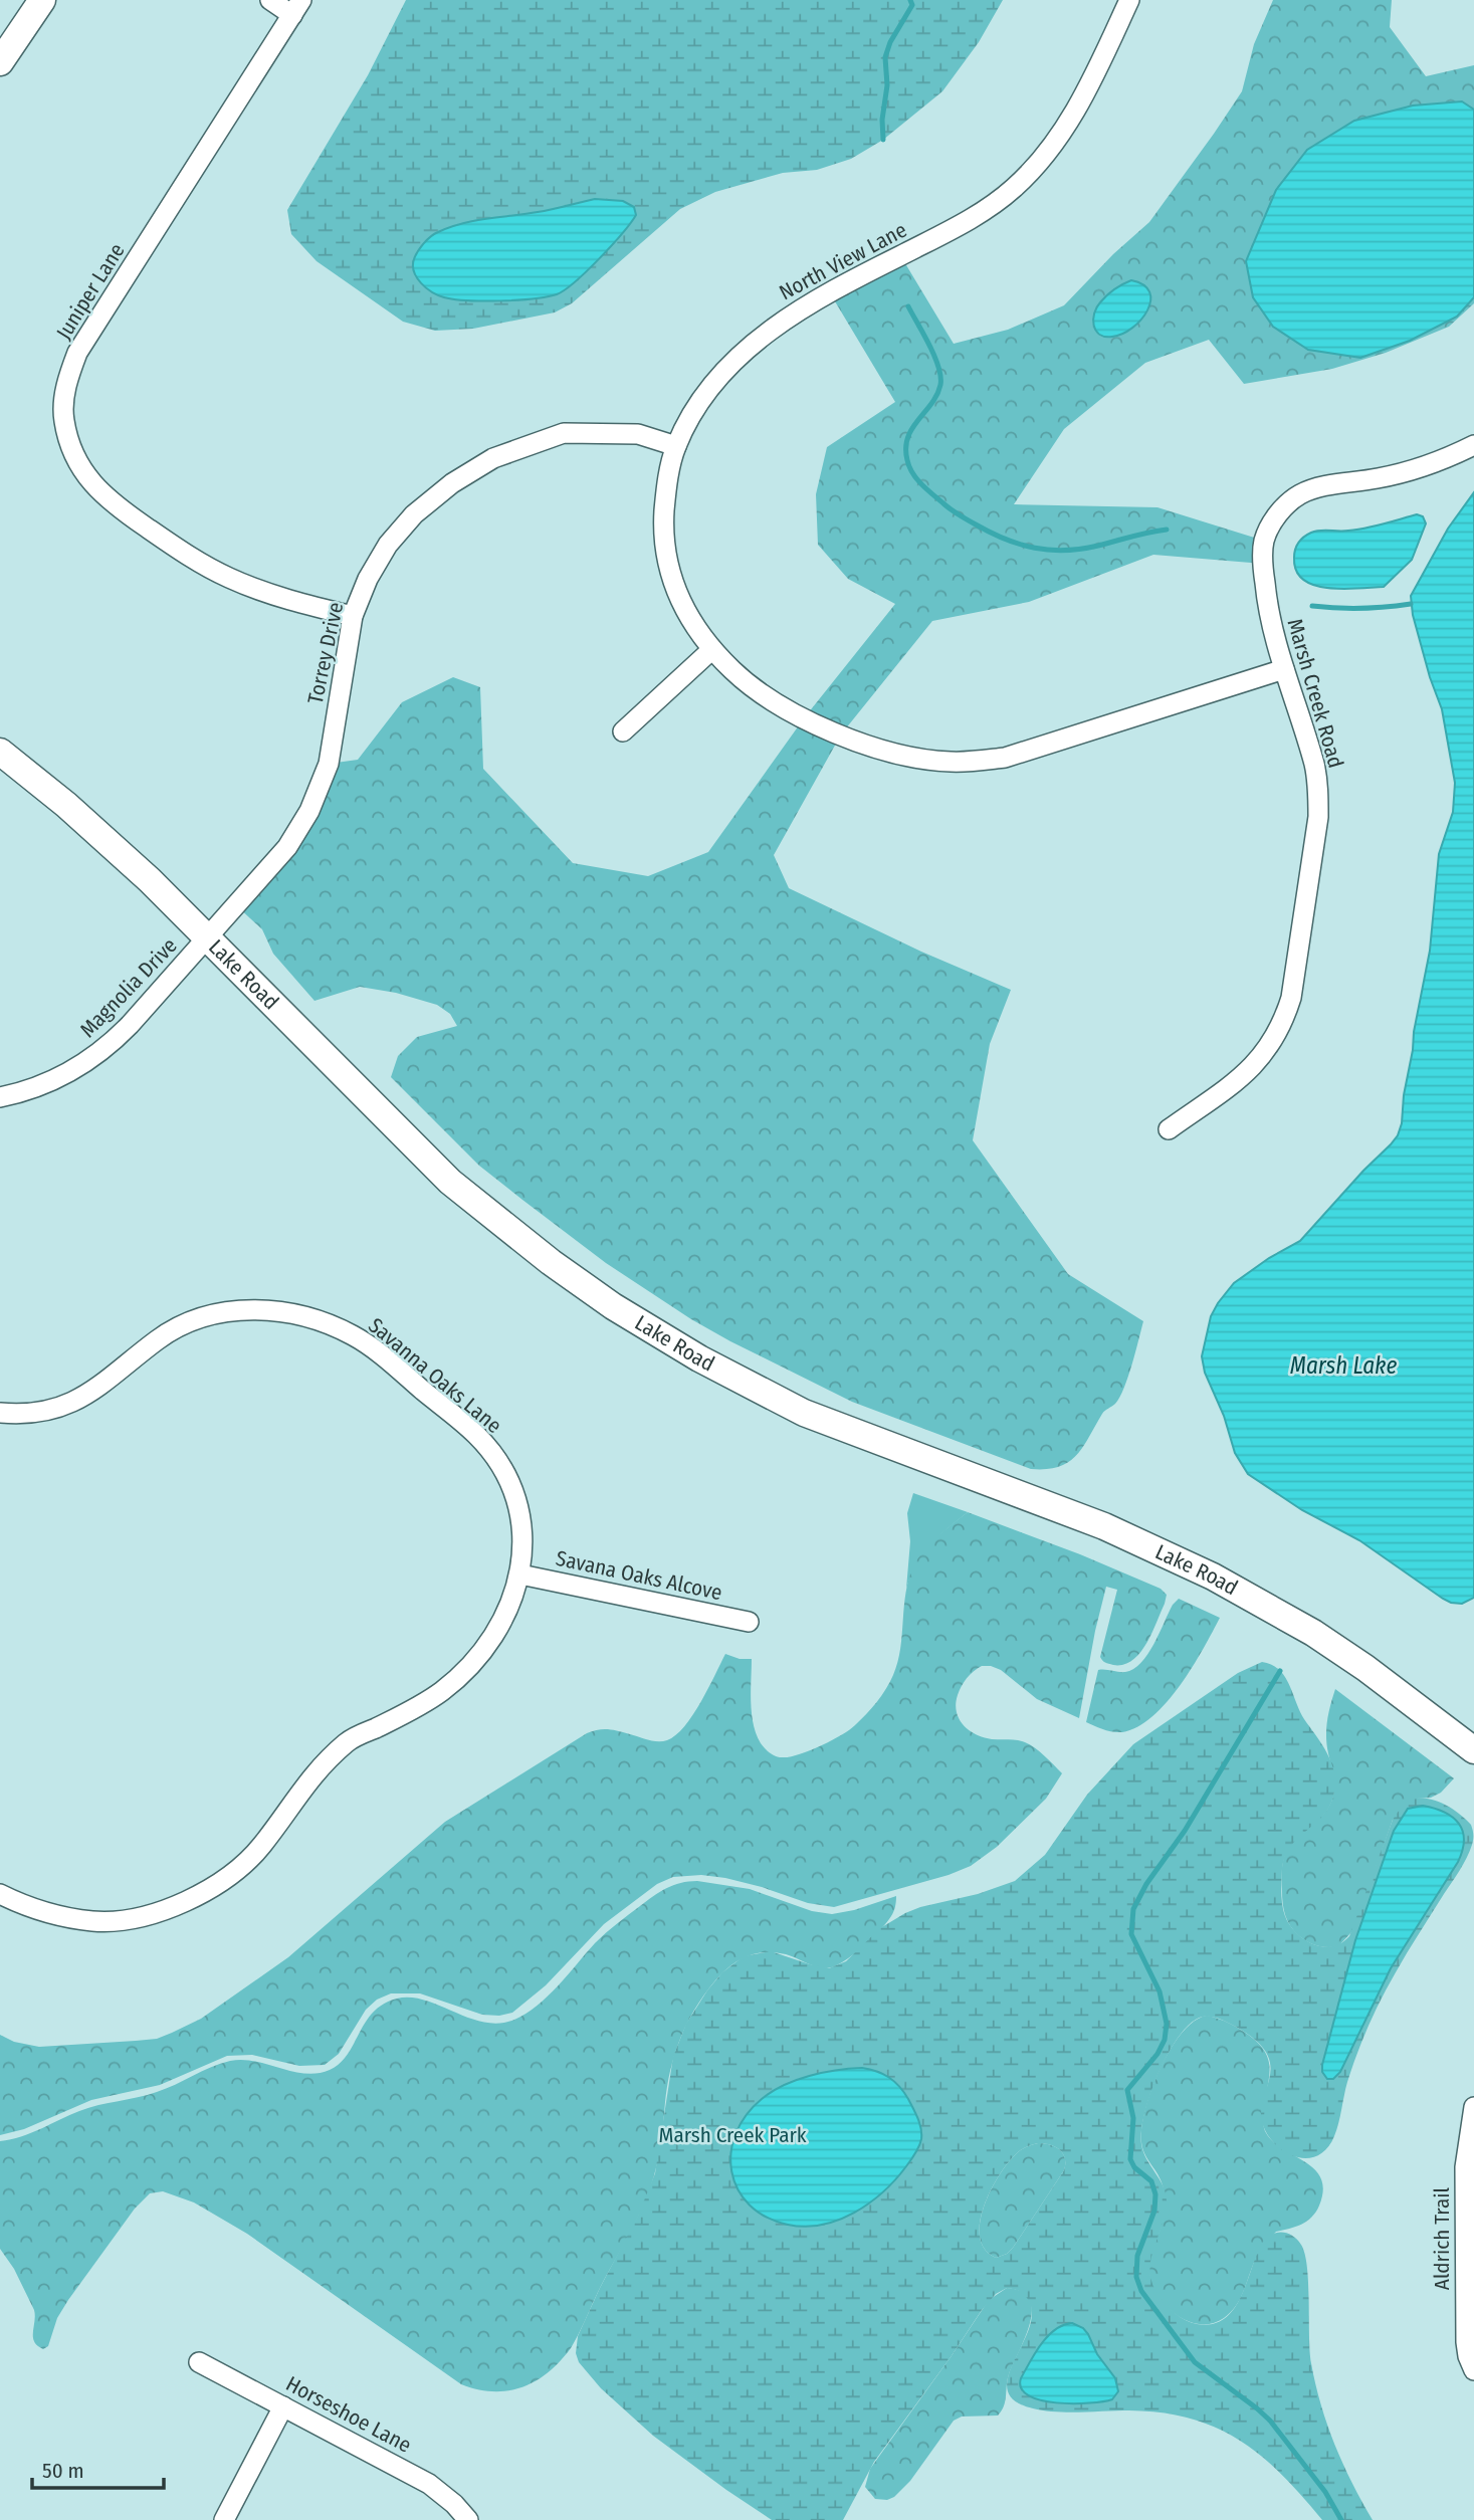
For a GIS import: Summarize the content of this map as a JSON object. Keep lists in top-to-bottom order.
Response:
{
  "streets": {
    "street": [
      "North View Lane",
      "Juniper Lane",
      "Torrey Drive",
      "Marsh Creek Road",
      "Lake Road",
      "Magnolia Drive",
      "Savanna Oaks Lane",
      "Savana Oaks Alcove",
      "Aldrich Trail",
      "Horseshoe Lane"
    ]
  },
  "crossings": [
    ["North View Lane", "Torrey Drive"],
    ["North View Lane", "Marsh Creek Road"],
    ["Juniper Lane", "Torrey Drive"],
    ["Torrey Drive", "Lake Road"],
    ["Torrey Drive", "Magnolia Drive"],
    ["Lake Road", "Magnolia Drive"],
    ["Savanna Oaks Lane", "Savana Oaks Alcove"]
  ],
  "water": ["Marsh Lake"],
  "parks": ["Marsh Creek Park"],
  "scale_bar": "50 m"
}
